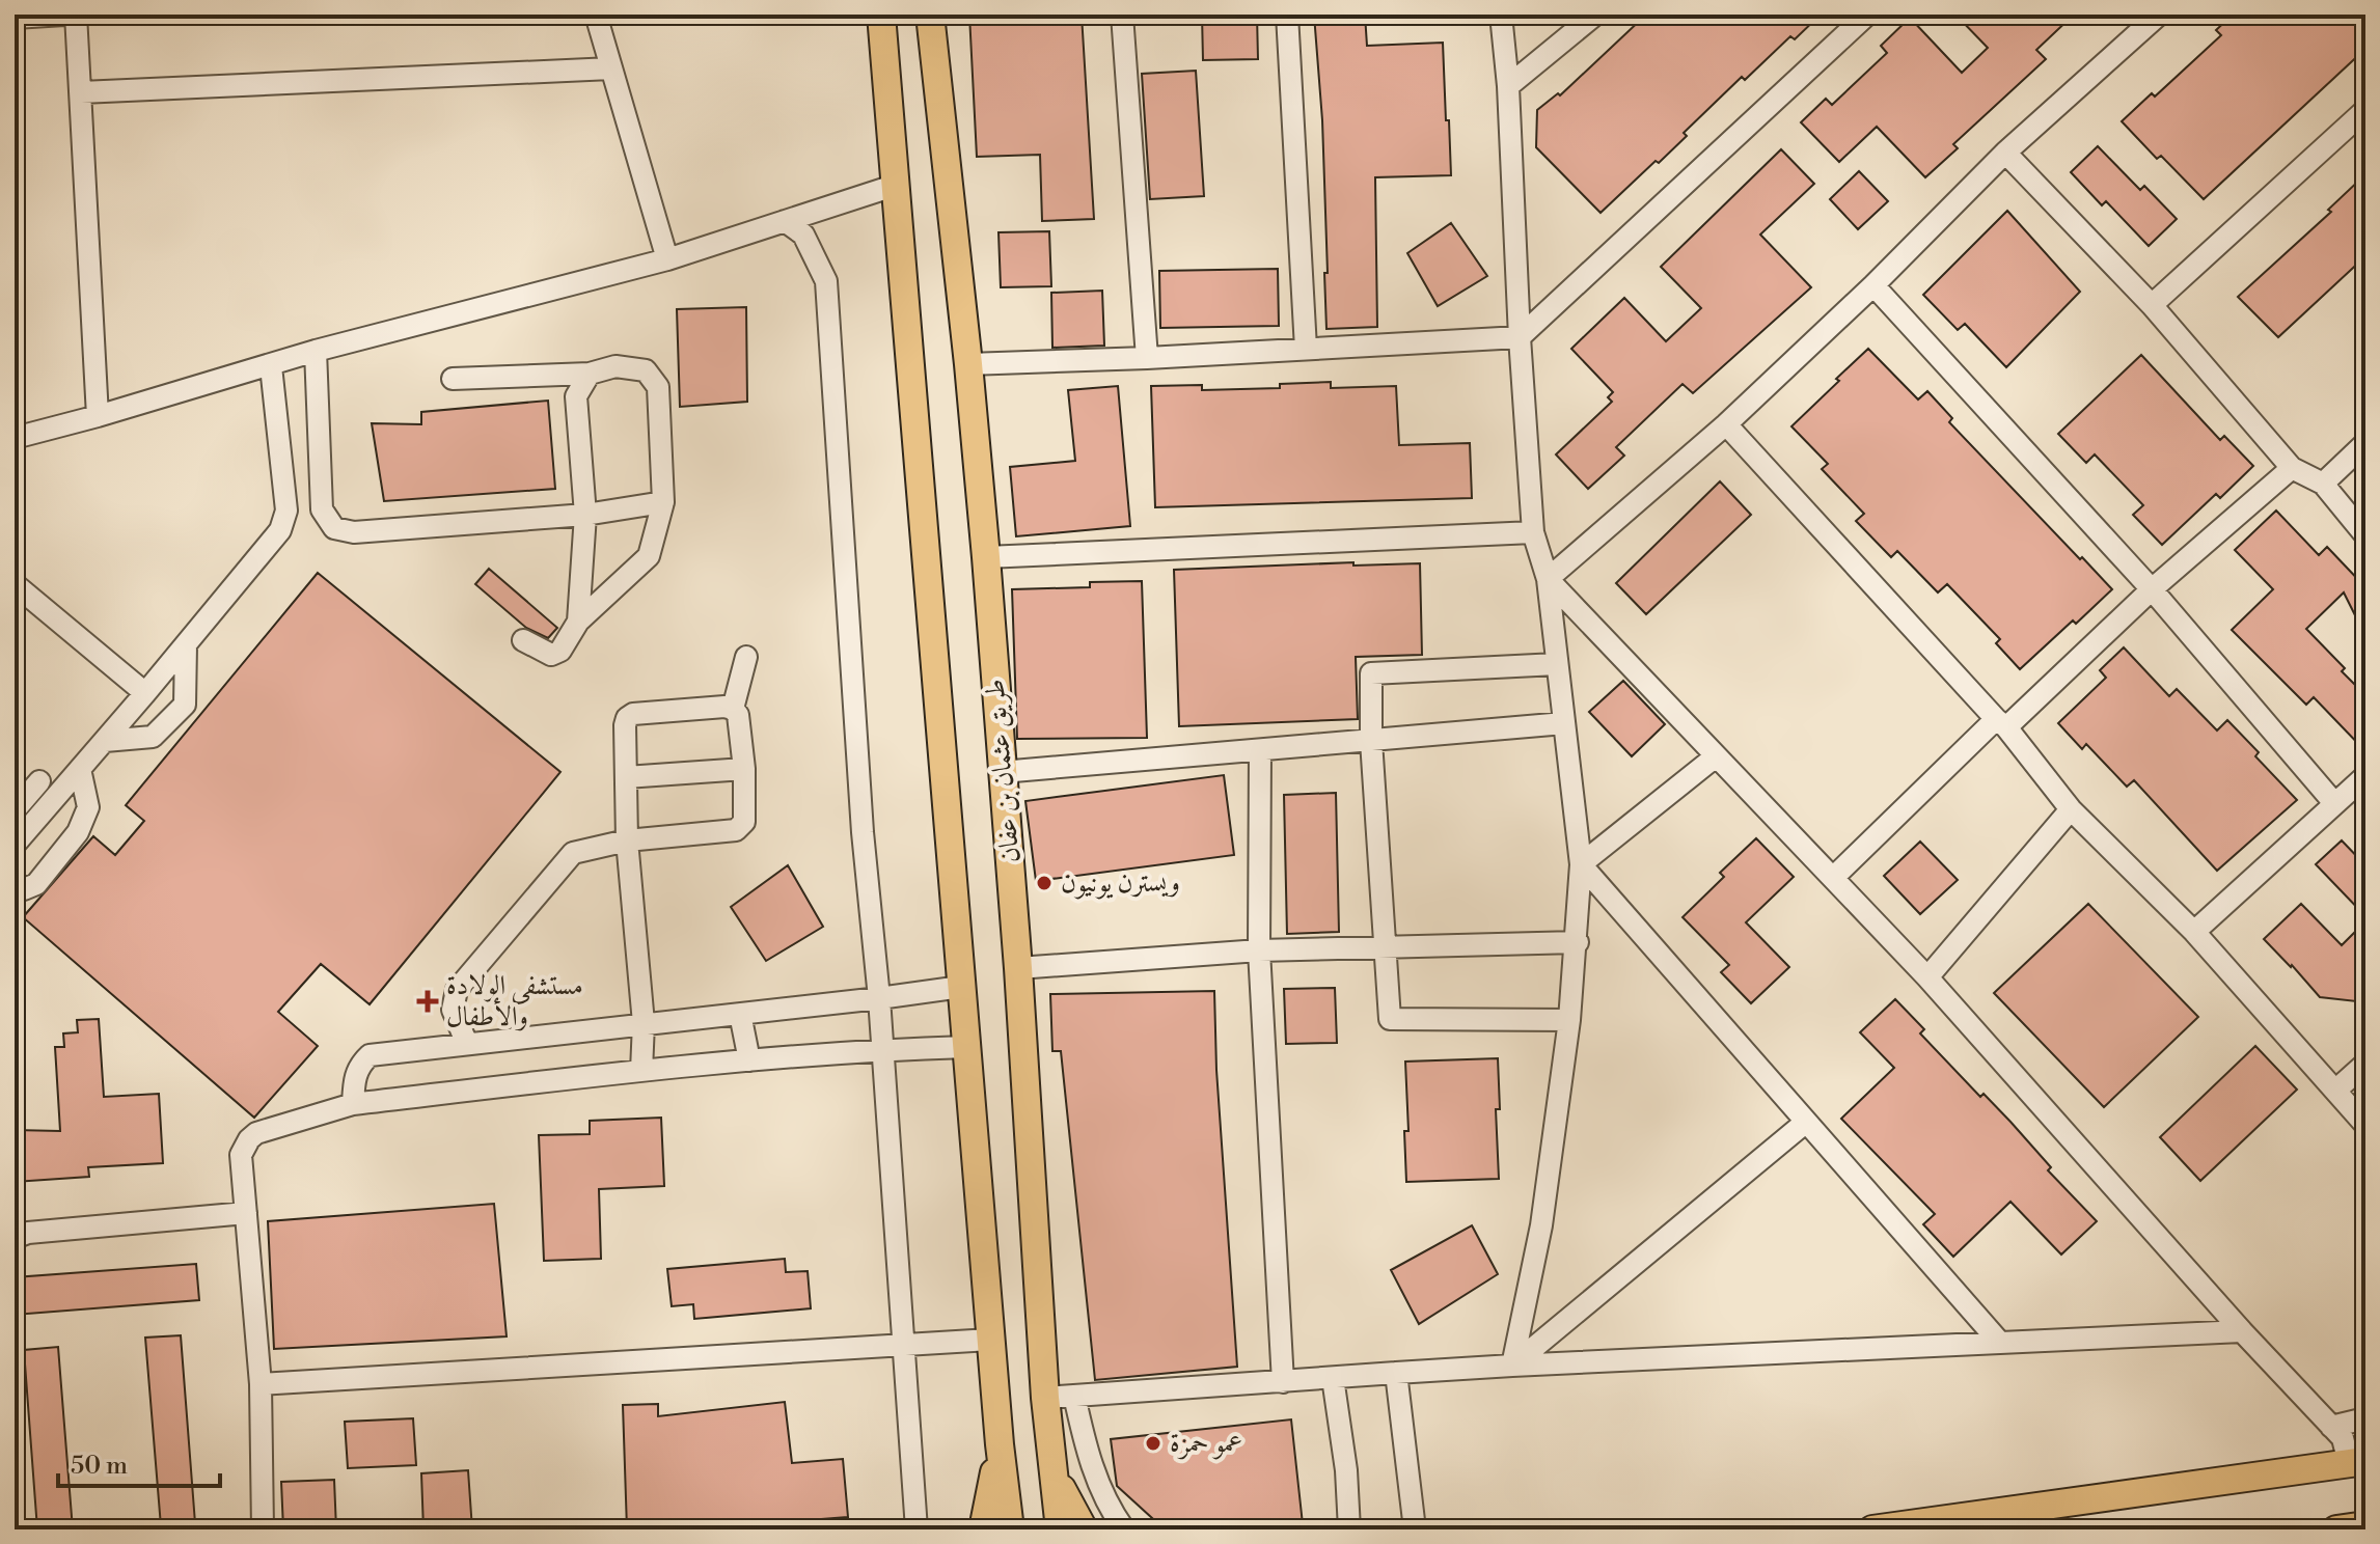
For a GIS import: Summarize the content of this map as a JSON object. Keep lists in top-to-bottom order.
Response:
{
  "streets": {
    "main road": ["طريق عثمان بن عفان"]
  },
  "places": {
    "other": ["ويسترن يونيون", "عمو حمزة"],
    "health": ["مستشفى الولادة والأطفال"]
  },
  "scale_bar": "50 m"
}
